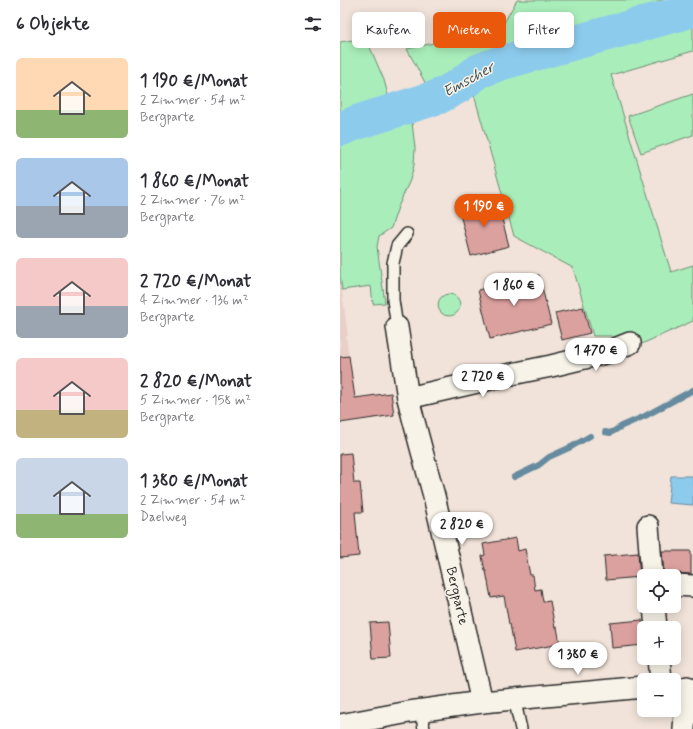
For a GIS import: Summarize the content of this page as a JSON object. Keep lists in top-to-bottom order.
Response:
{
  "streets": {
    "street": ["Bergparte"]
  },
  "water": ["Emscher"],
  "page": {
    "heading": "6 Objekte",
    "chip": ["Kaufen", "Mieten", "Filter"],
    "list": [
      {
        "name": "1 190 €/Monat",
        "note": "2 Zimmer · 54 m² · Bergparte"
      },
      {
        "name": "1 860 €/Monat",
        "note": "2 Zimmer · 76 m² · Bergparte"
      },
      {
        "name": "2 720 €/Monat",
        "note": "4 Zimmer · 136 m² · Bergparte"
      },
      {
        "name": "2 820 €/Monat",
        "note": "5 Zimmer · 158 m² · Bergparte"
      },
      {
        "name": "1 380 €/Monat",
        "note": "2 Zimmer · 54 m² · Daelweg"
      }
    ],
    "price": [
      "1 190 €",
      "1 860 €",
      "1 470 €",
      "2 720 €",
      "2 820 €",
      "1 380 €"
    ],
    "map_buttons": ["+", "−"]
  }
}
